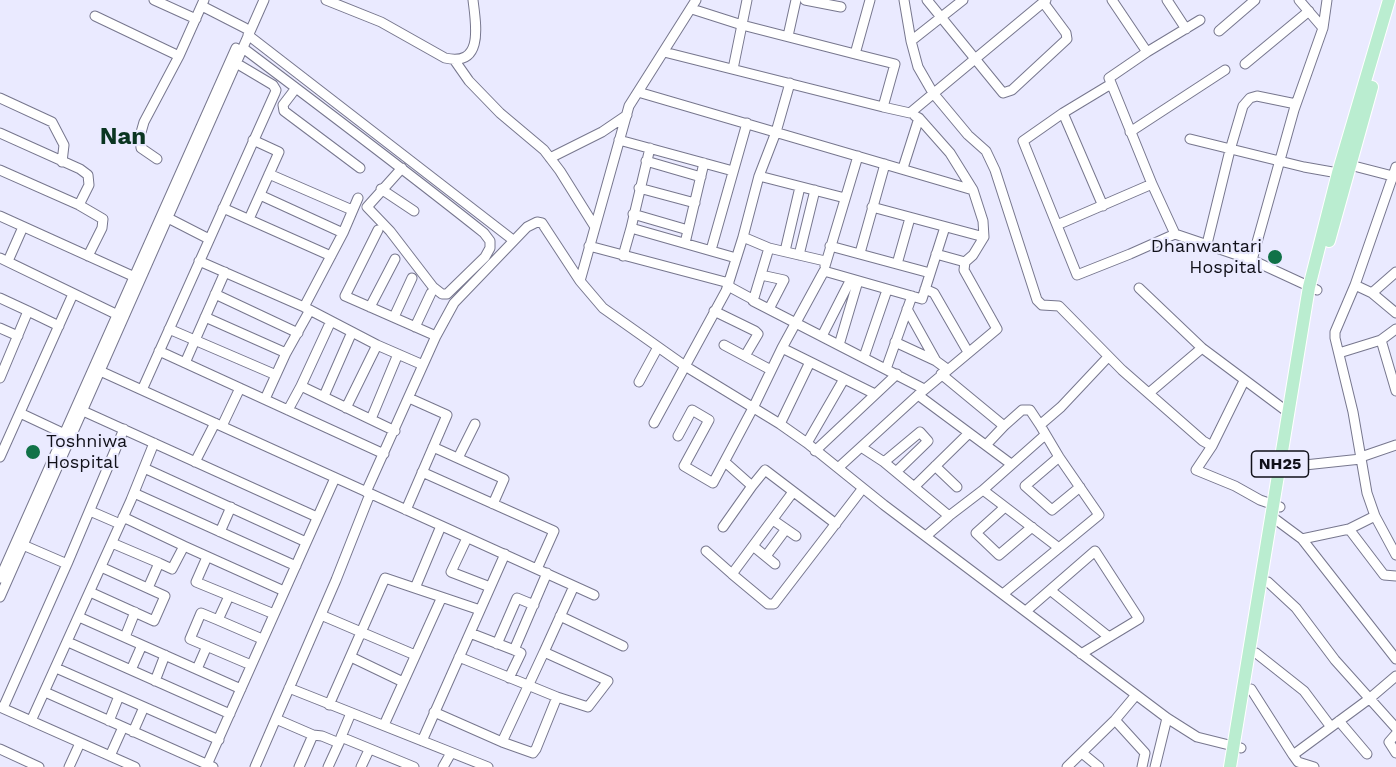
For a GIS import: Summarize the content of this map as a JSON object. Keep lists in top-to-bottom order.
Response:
{
  "streets": {
    "main road": ["NH25"]
  },
  "districts": ["Nan"],
  "places": ["Dhanwantari Hospital", "Toshniwa Hospital"]
}
